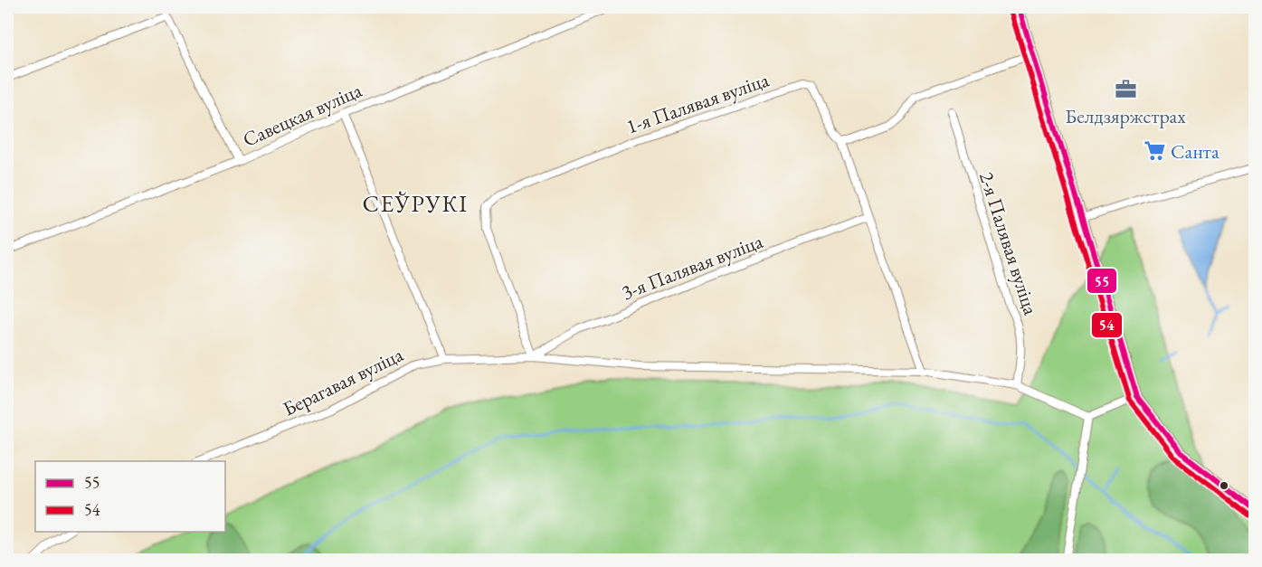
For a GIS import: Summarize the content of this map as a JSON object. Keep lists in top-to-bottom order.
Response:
{
  "streets": {
    "street": [
      "1-я Палявая вуліца",
      "Савецкая вуліца",
      "2-я Палявая вуліца",
      "3-я Палявая вуліца",
      "Берагавая вуліца"
    ]
  },
  "crossings": [
    ["1-я Палявая вуліца", "3-я Палявая вуліца"],
    ["1-я Палявая вуліца", "Берагавая вуліца"],
    ["2-я Палявая вуліца", "Берагавая вуліца"],
    ["3-я Палявая вуліца", "Берагавая вуліца"]
  ],
  "districts": ["СЕЎРУКІ"],
  "places": {
    "office": ["Белдзяржстрах"],
    "supermarket": ["Санта"]
  },
  "lines": ["transit line 55", "transit line 54"],
  "legend": ["55", "54"]
}
